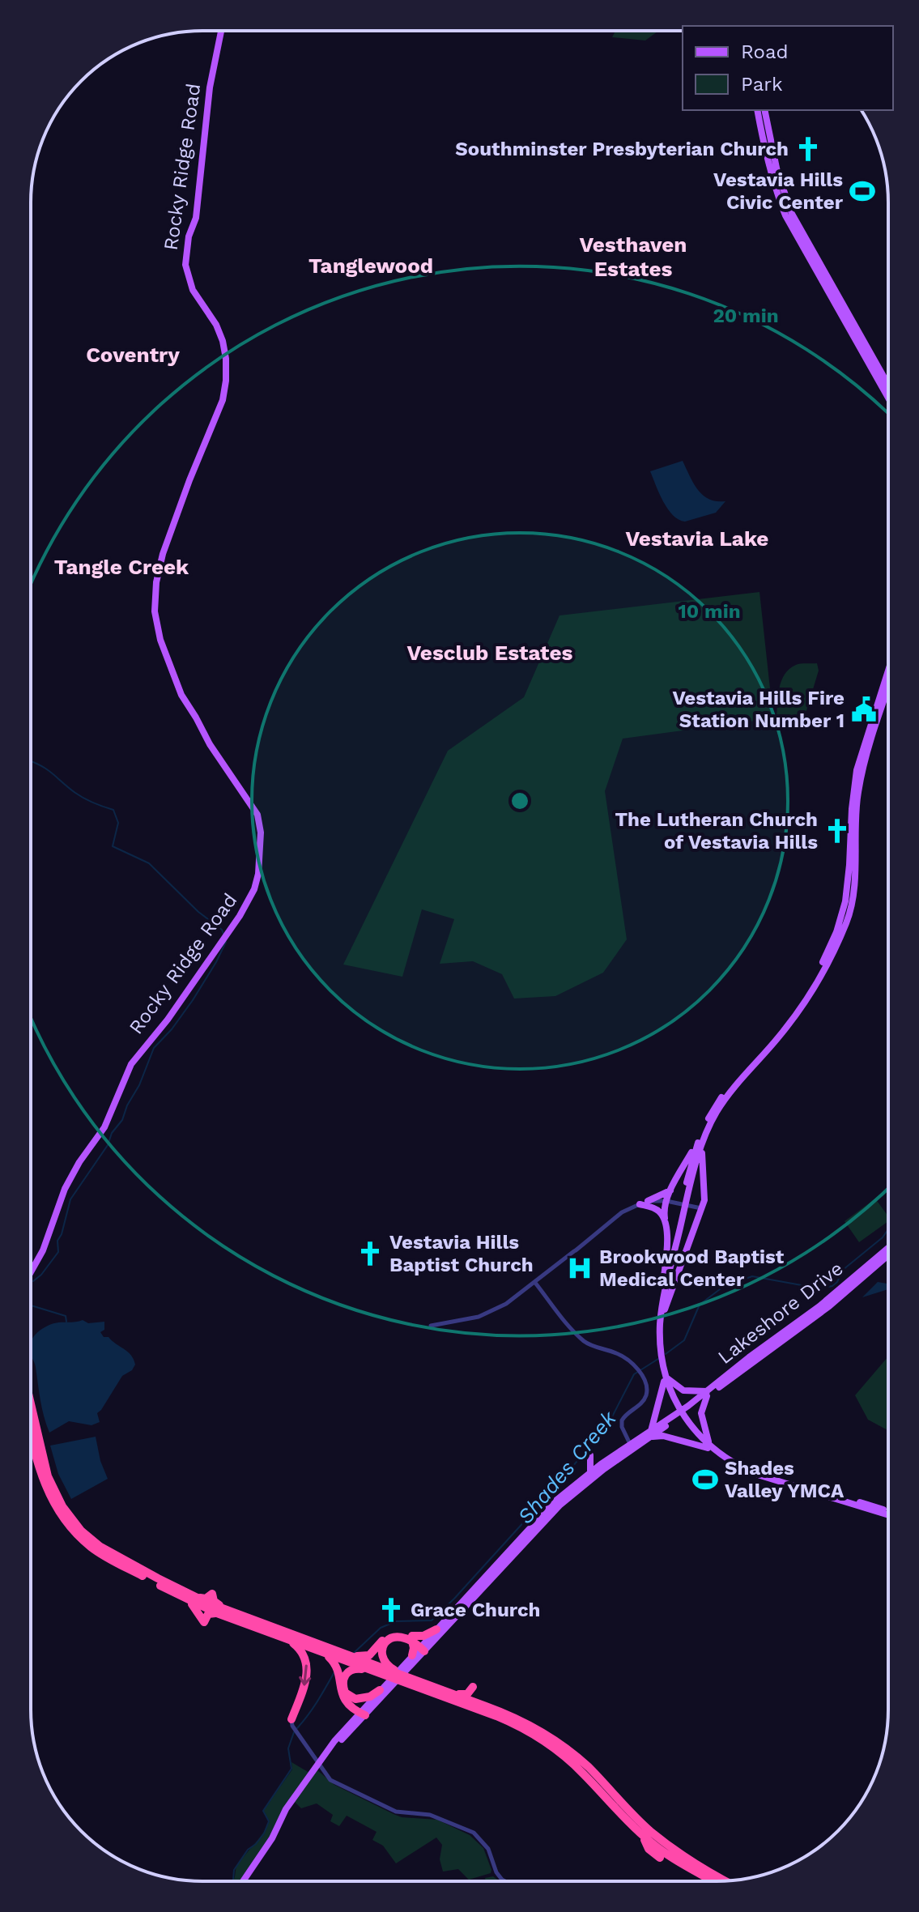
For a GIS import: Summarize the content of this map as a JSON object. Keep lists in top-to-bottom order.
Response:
{
  "streets": {
    "main road": ["Rocky Ridge Road", "Lakeshore Drive"]
  },
  "districts": [
    "Vesthaven Estates",
    "Tanglewood",
    "Coventry",
    "Vestavia Lake",
    "Tangle Creek",
    "Vesclub Estates"
  ],
  "water": ["Shades Creek"],
  "places": {
    "church": [
      "Southminster Presbyterian Church",
      "The Lutheran Church of Vestavia Hills",
      "Vestavia Hills Baptist Church",
      "Grace Church"
    ],
    "sports": ["Vestavia Hills Civic Center", "Shades Valley YMCA"],
    "public building": ["Vestavia Hills Fire Station Number 1"],
    "hospital": ["Brookwood Baptist Medical Center"]
  },
  "legend": ["Road", "Park"],
  "rings": ["20 min", "10 min"]
}
